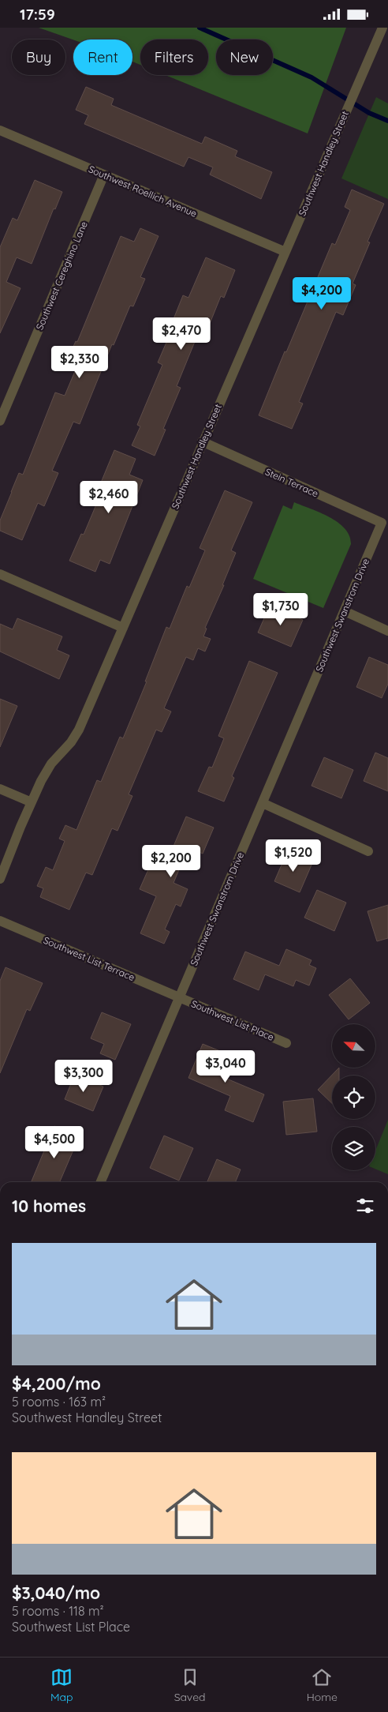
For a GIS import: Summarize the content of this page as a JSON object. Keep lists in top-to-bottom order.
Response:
{
  "streets": {
    "street": [
      "Southwest Handley Street",
      "Southwest Roellich Avenue",
      "Southwest Cereghino Lane",
      "Stein Terrace",
      "Southwest Swanstrom Drive",
      "Southwest List Terrace",
      "Southwest List Place"
    ]
  },
  "crossings": [
    ["Southwest Handley Street", "Southwest Roellich Avenue"],
    ["Southwest Handley Street", "Stein Terrace"],
    ["Southwest Roellich Avenue", "Southwest Cereghino Lane"],
    ["Stein Terrace", "Southwest Swanstrom Drive"],
    ["Southwest Swanstrom Drive", "Southwest List Terrace"],
    ["Southwest Swanstrom Drive", "Southwest List Place"],
    ["Southwest List Terrace", "Southwest List Place"]
  ],
  "north": "top left",
  "page": {
    "status": "17:59",
    "chip": [
      "Buy",
      "Rent",
      "Filters",
      "New"
    ],
    "price": [
      "$4,200",
      "$2,470",
      "$2,330",
      "$2,460",
      "$1,730",
      "$1,520",
      "$2,200",
      "$3,040",
      "$3,300",
      "$4,500"
    ],
    "heading": "10 homes",
    "list": [
      {
        "name": "$4,200/mo",
        "note": "5 rooms · 163 m² · Southwest Handley Street"
      },
      {
        "name": "$3,040/mo",
        "note": "5 rooms · 118 m² · Southwest List Place"
      }
    ],
    "tabs": ["Map", "Saved", "Home"]
  }
}
